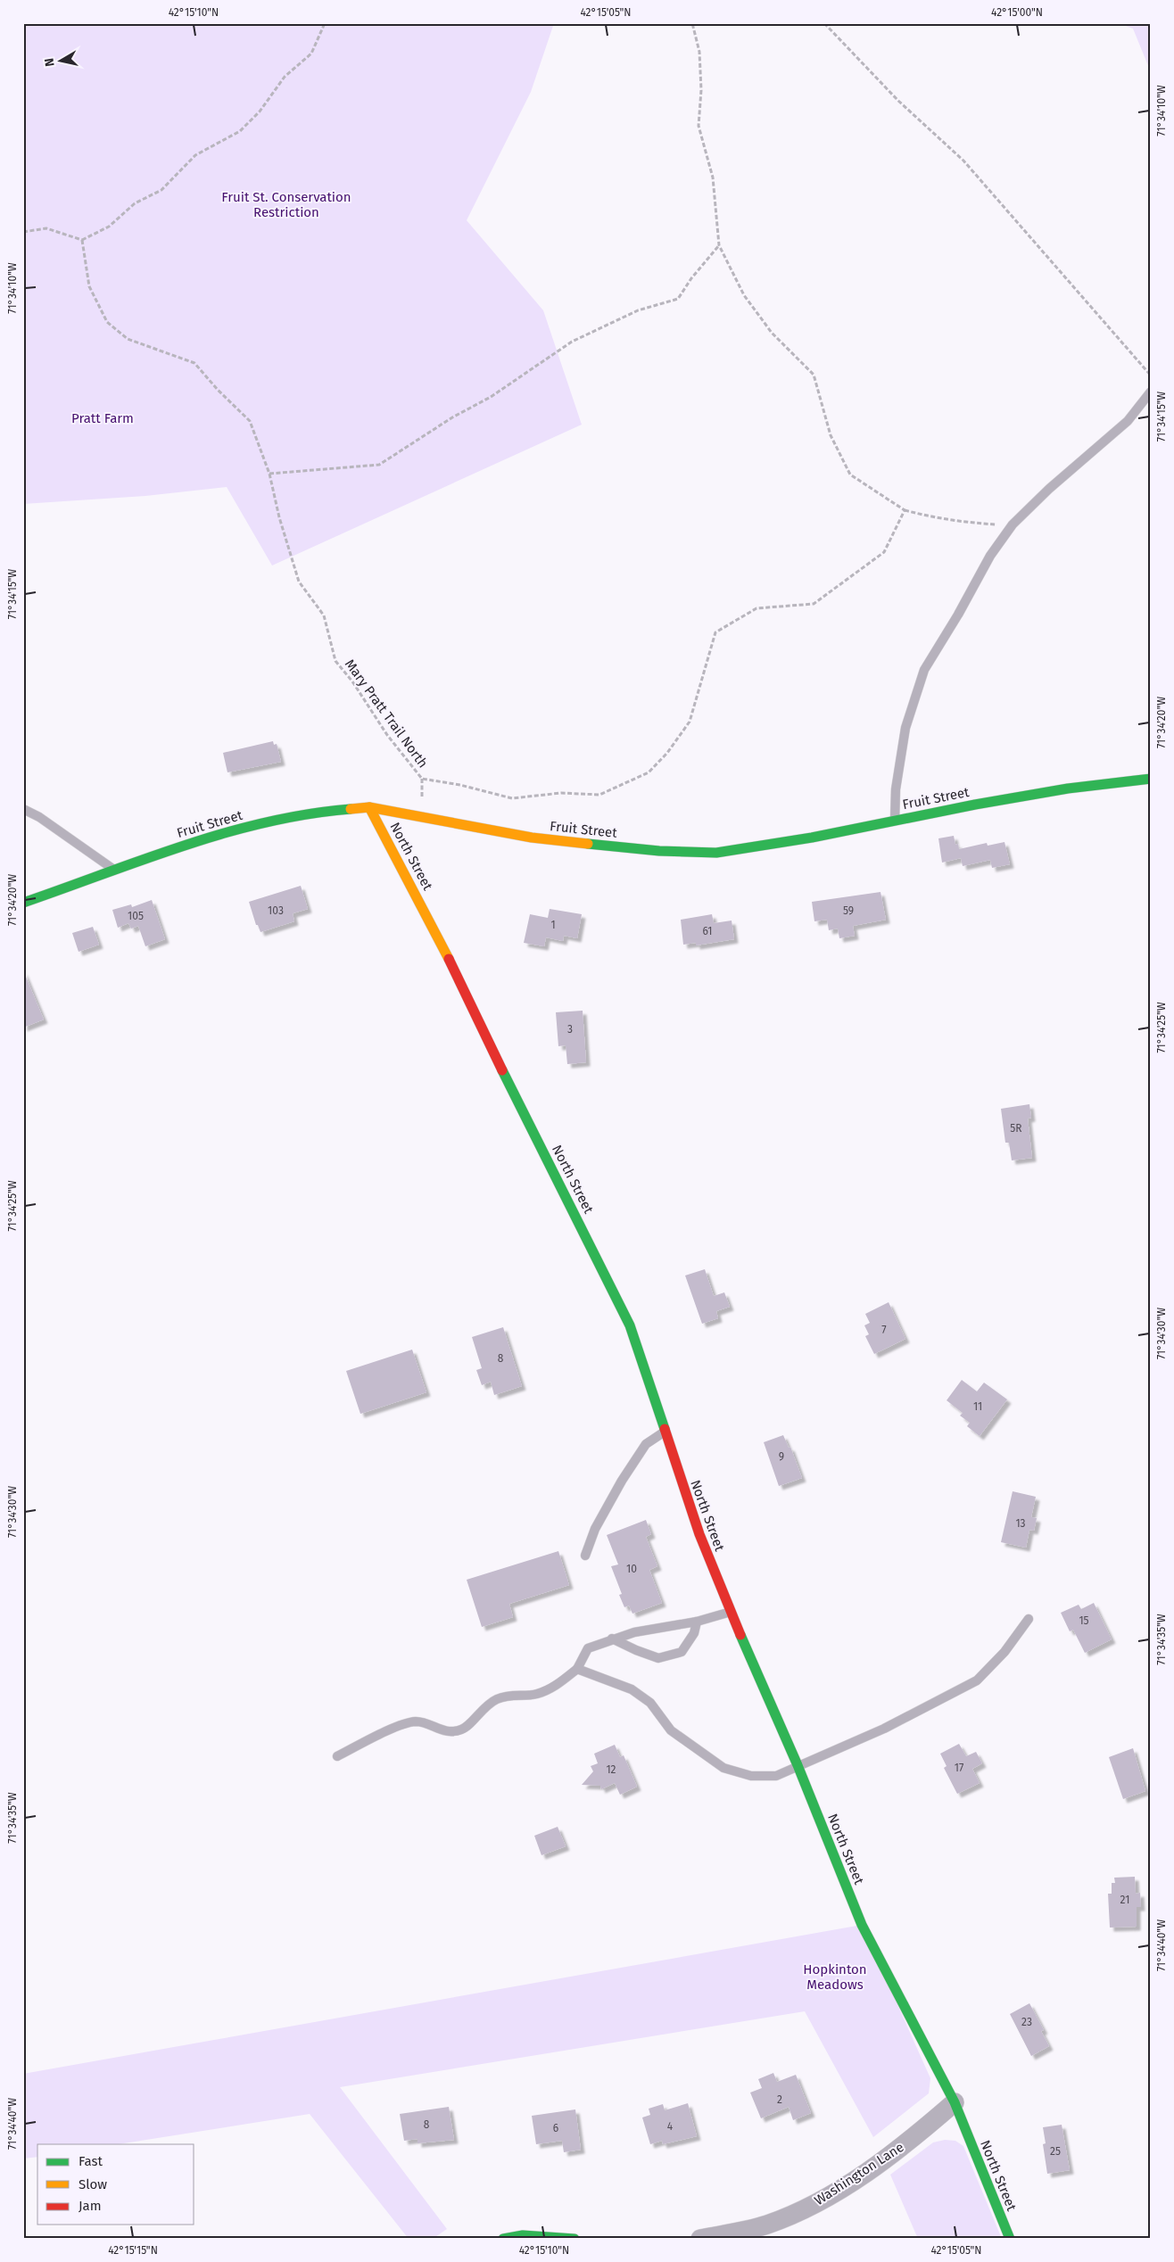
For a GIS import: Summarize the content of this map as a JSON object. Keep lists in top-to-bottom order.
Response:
{
  "streets": {
    "street": ["Fruit Street", "North Street", "Washington Lane"],
    "path": ["Mary Pratt Trail North"]
  },
  "crossings": [
    ["Fruit Street", "North Street"],
    ["North Street", "Washington Lane"]
  ],
  "parks": ["Fruit St. Conservation Restriction", "Pratt Farm", "Hopkinton Meadows"],
  "house_numbers": [
    "103",
    "59",
    "105",
    "1",
    "61",
    "3",
    "5R",
    "7",
    "8",
    "11",
    "9",
    "13",
    "10",
    "15",
    "17",
    "12",
    "21",
    "23",
    "2",
    "8",
    "4",
    "6",
    "25"
  ],
  "legend": ["Fast", "Slow", "Jam"],
  "north": "left",
  "coordinates": [
    "42°15'10\"N",
    "42°15'05\"N",
    "42°15'00\"N",
    "71°34'10\"W",
    "71°34'15\"W",
    "71°34'20\"W",
    "71°34'25\"W",
    "71°34'30\"W",
    "71°34'35\"W",
    "71°34'40\"W",
    "42°15'15\"N"
  ]
}
